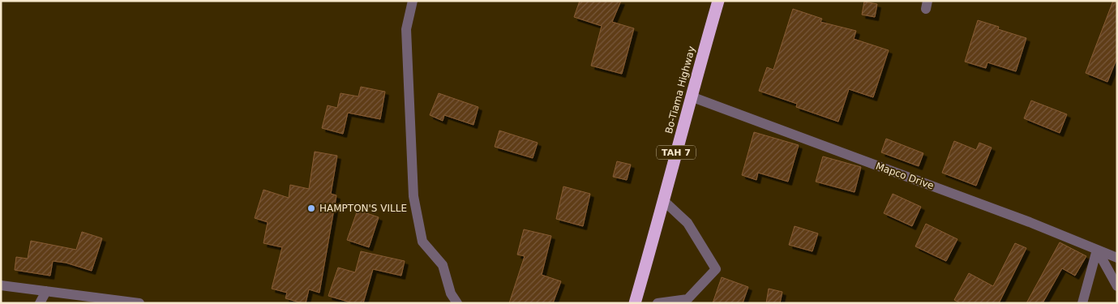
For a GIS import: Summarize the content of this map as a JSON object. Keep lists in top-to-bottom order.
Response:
{
  "streets": {
    "highway": ["Bo-Tiama Highway", "TAH 7"],
    "street": ["Mapco Drive"]
  },
  "crossings": [
    ["Bo-Tiama Highway", "Mapco Drive"]
  ],
  "places": ["HAMPTON'S VILLE"]
}
